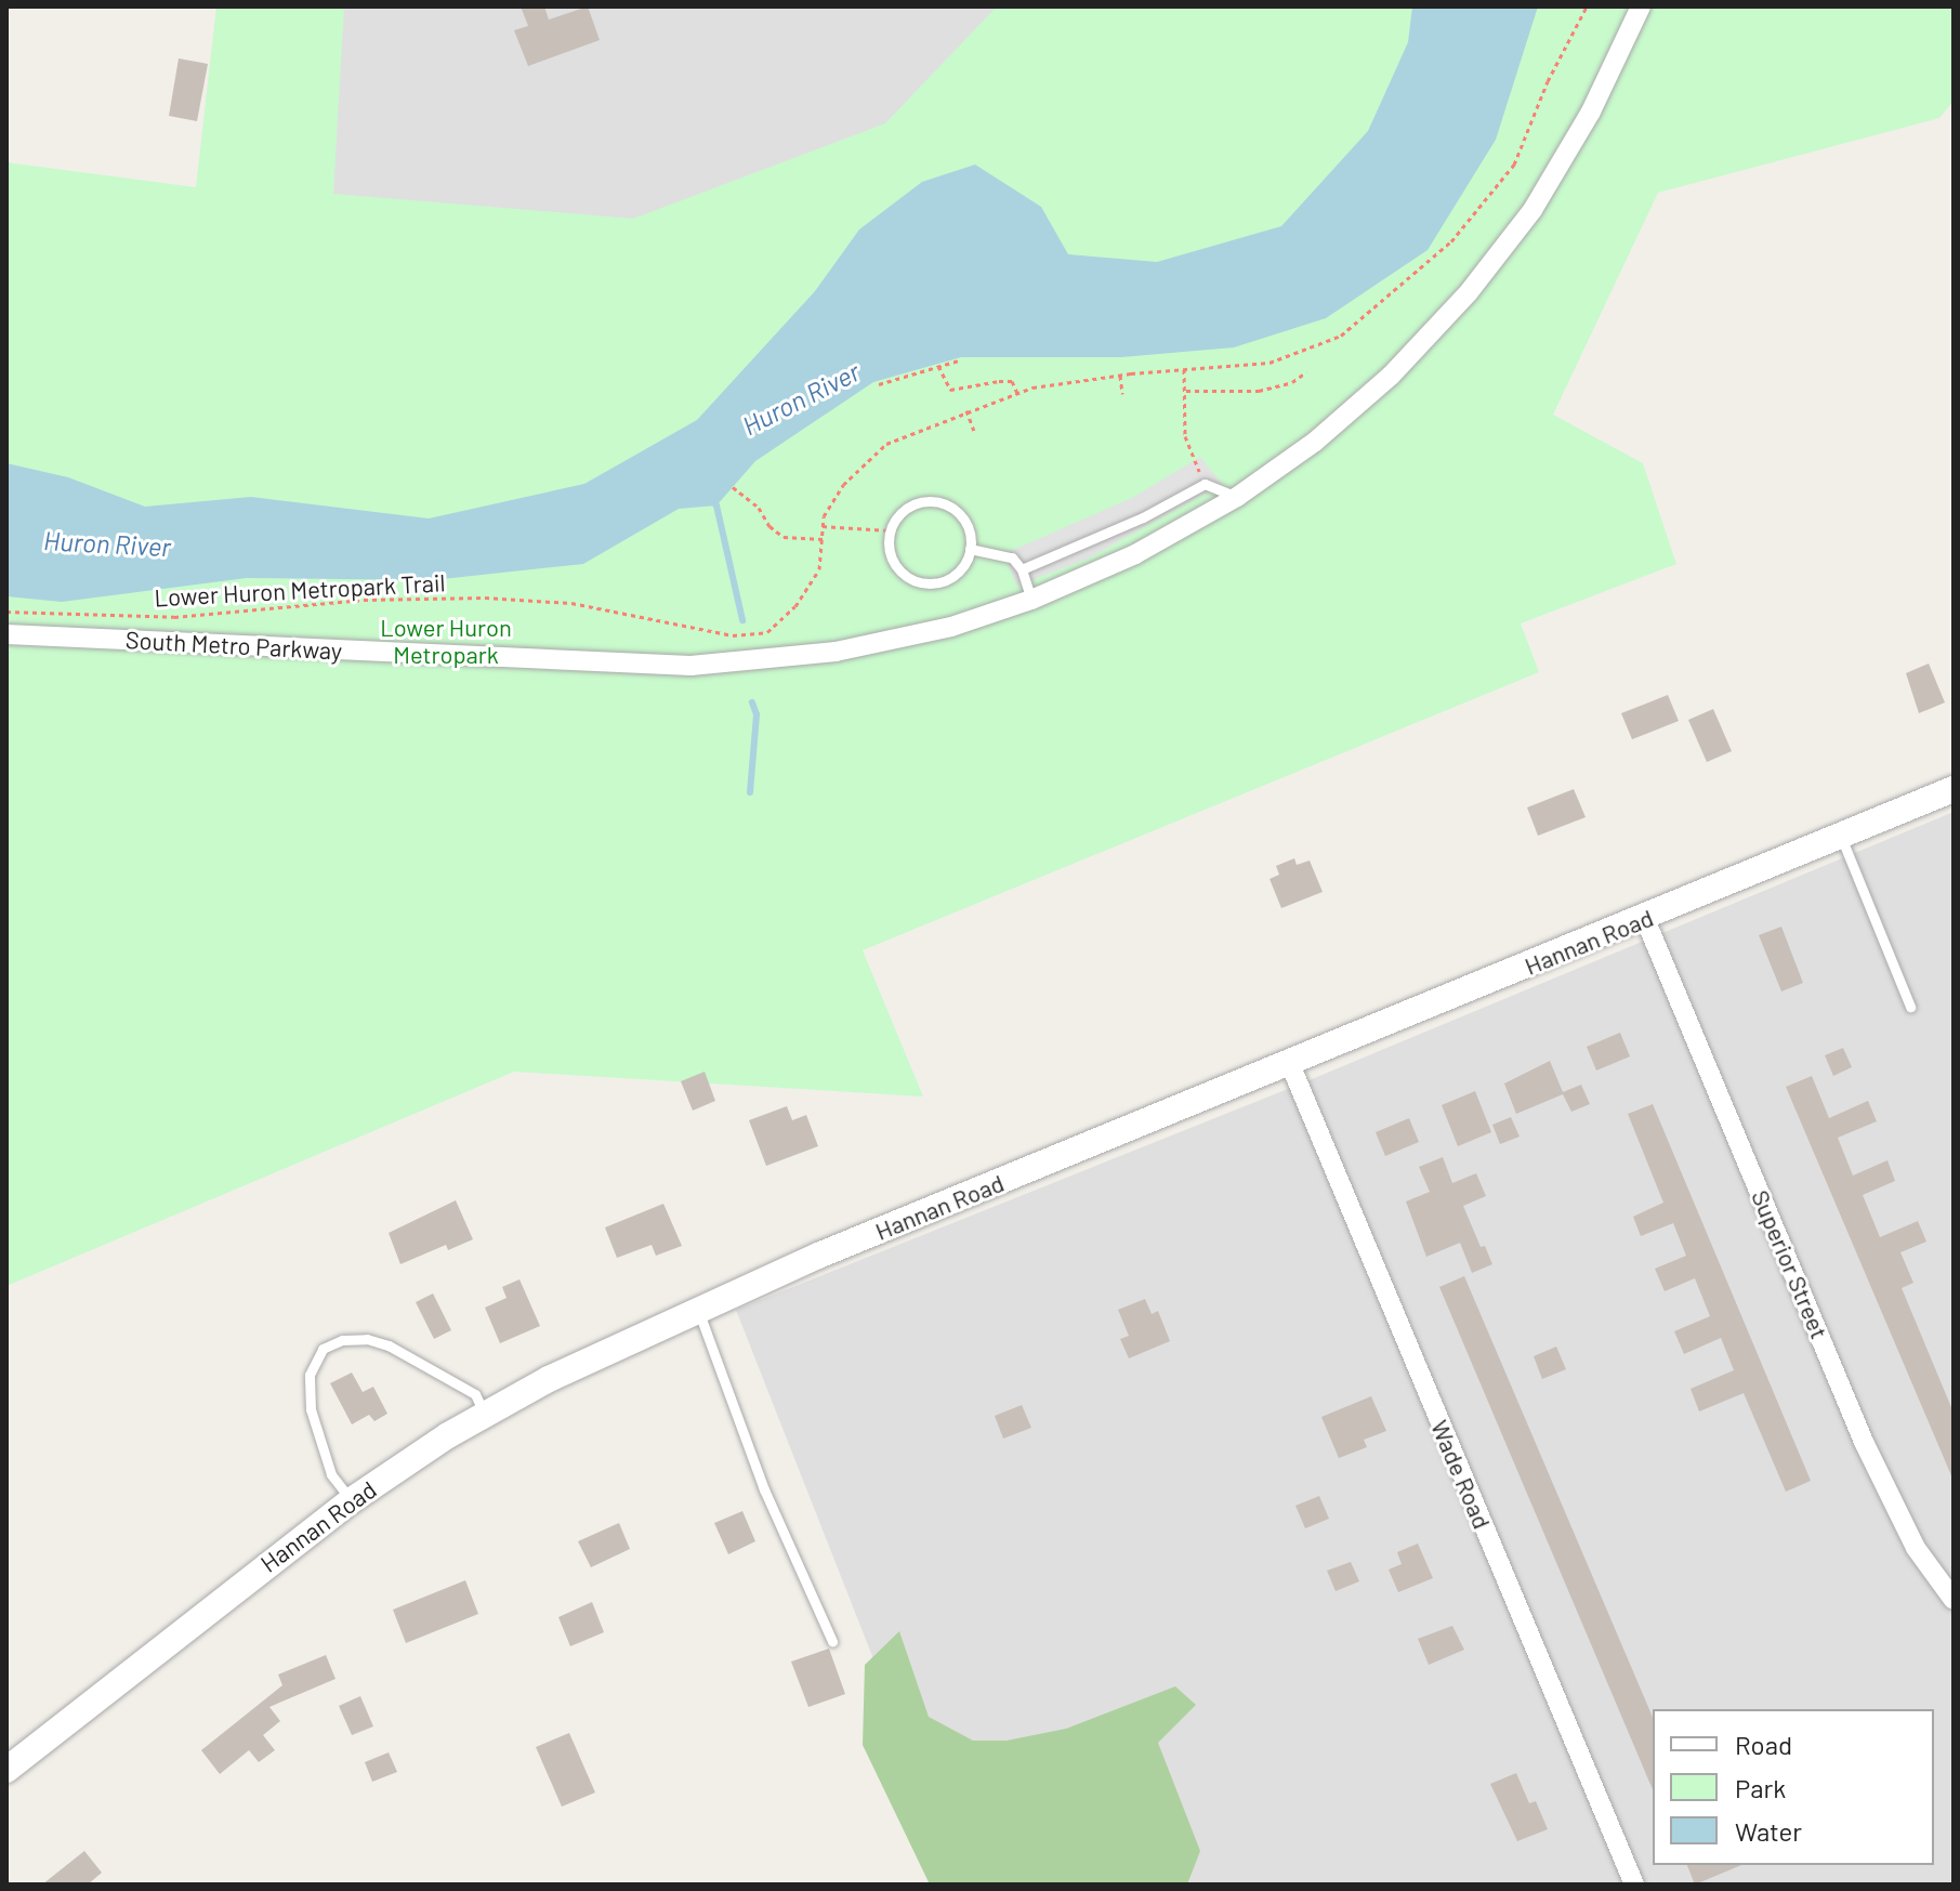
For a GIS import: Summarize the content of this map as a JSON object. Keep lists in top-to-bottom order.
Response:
{
  "streets": {
    "street": [
      "South Metro Parkway",
      "Hannan Road",
      "Superior Street",
      "Wade Road"
    ],
    "path": ["Lower Huron Metropark Trail"]
  },
  "crossings": [
    ["Hannan Road", "Superior Street"],
    ["Hannan Road", "Wade Road"]
  ],
  "water": ["Huron River"],
  "parks": ["Lower Huron Metropark"],
  "legend": ["Road", "Park", "Water"]
}
